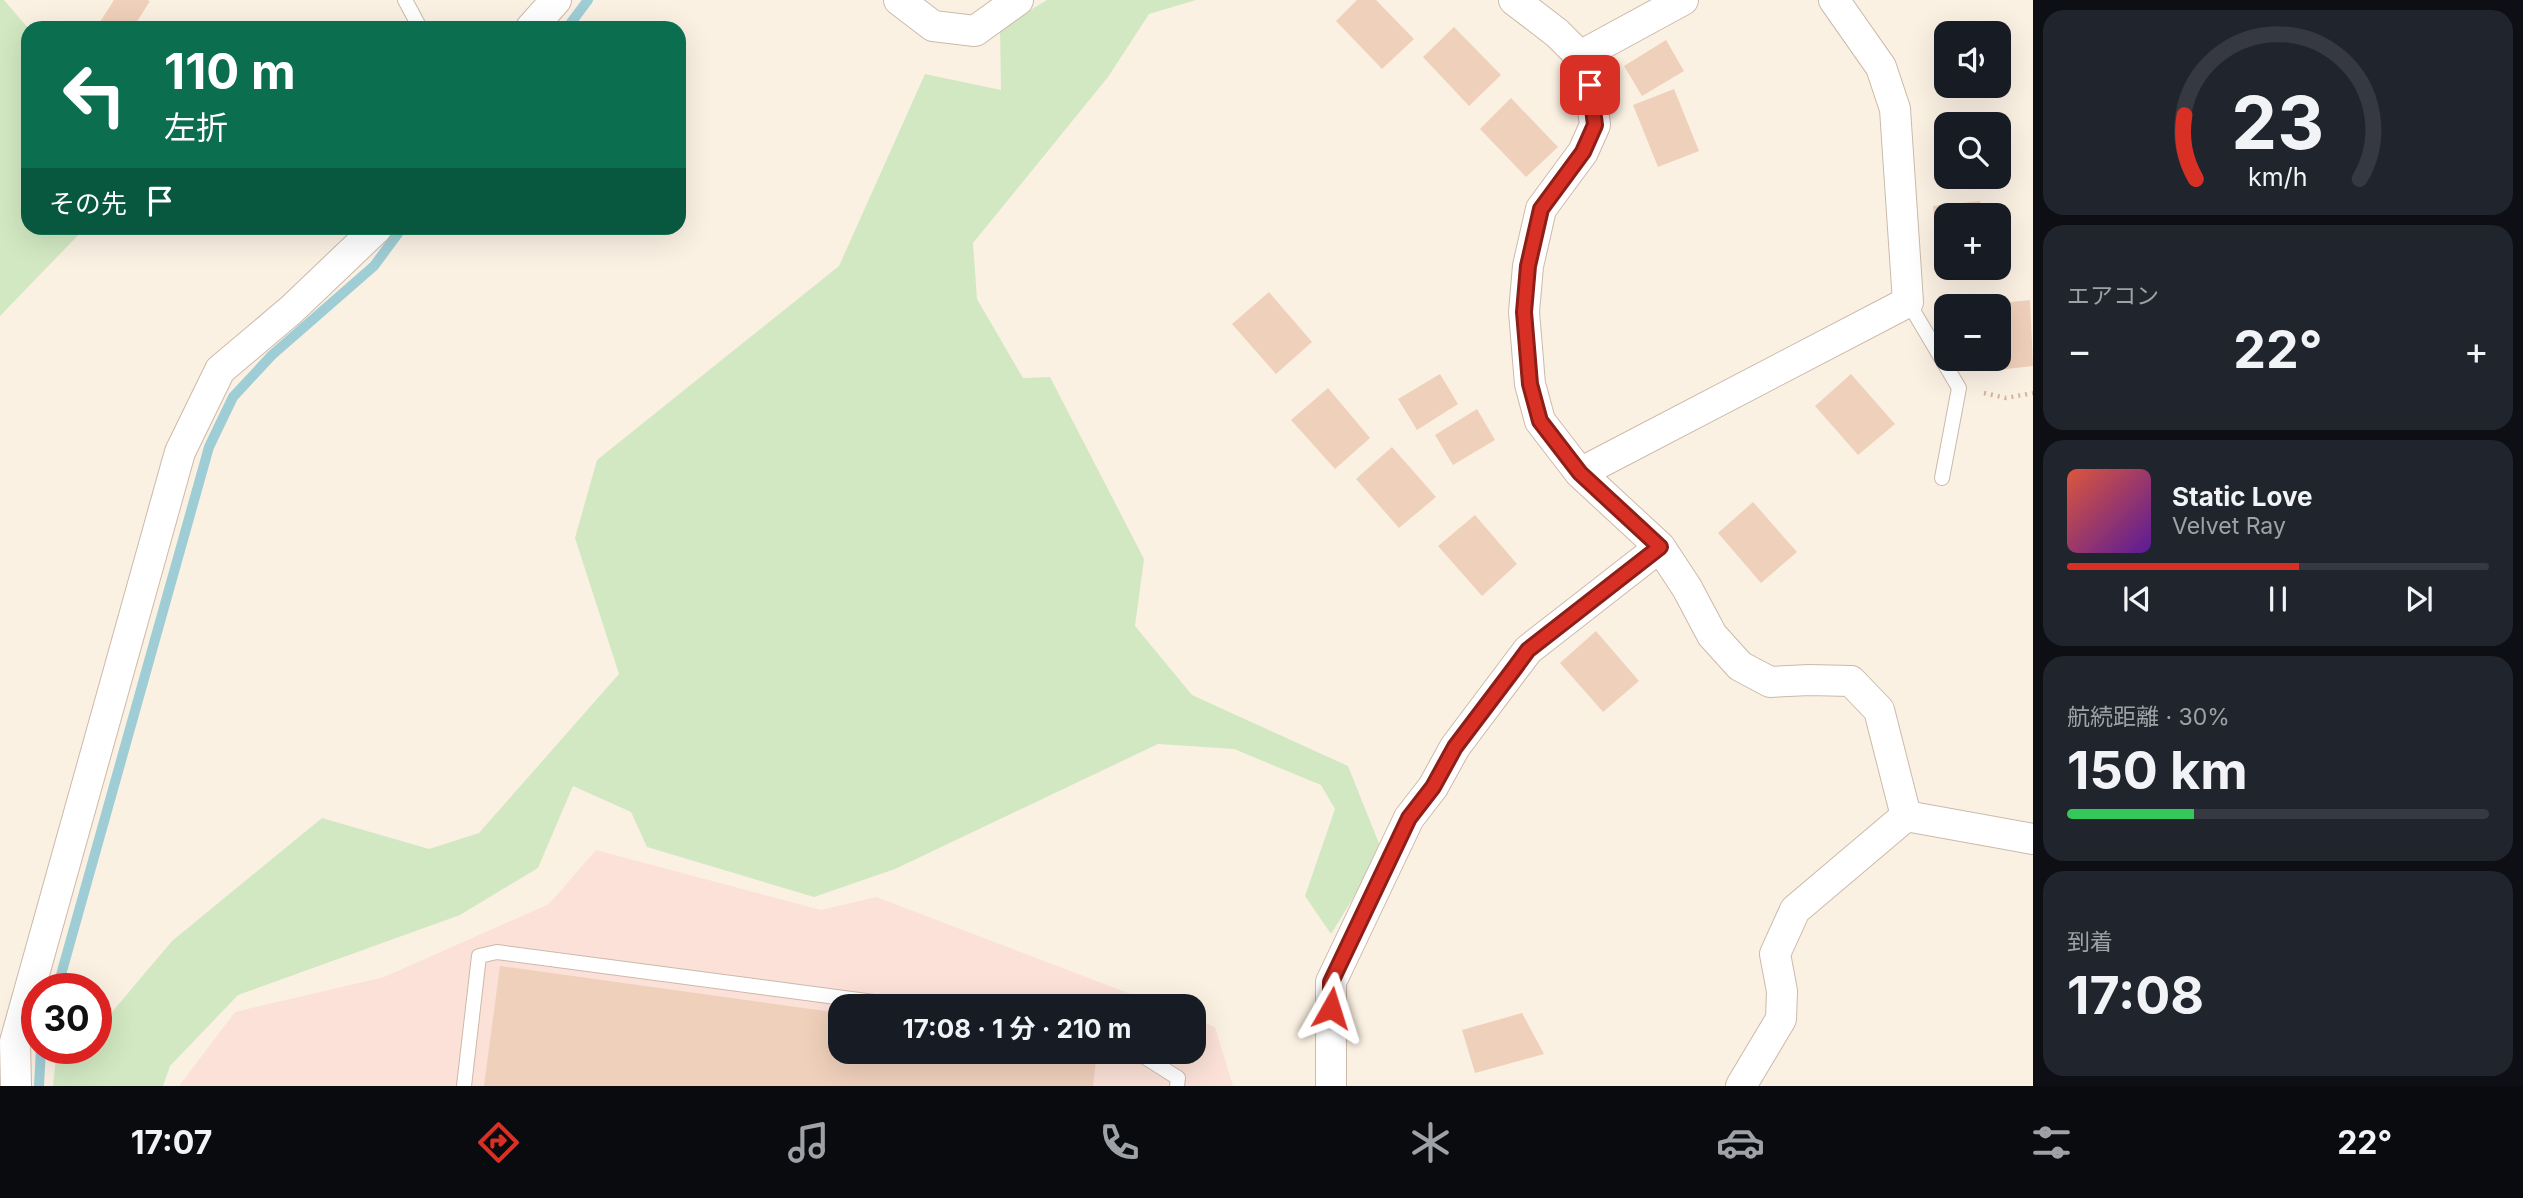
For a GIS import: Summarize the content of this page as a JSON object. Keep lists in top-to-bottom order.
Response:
{
  "page": {
    "map_buttons": ["+", "−"],
    "turn": ["110 m", "左折"],
    "then": "その先",
    "tile": [
      "エアコン",
      ["航続距離 · 30%", "150 km"],
      ["到着", "17:08"]
    ],
    "heat": ["−", "22°", "+"],
    "song": ["Static Love", "Velvet Ray"],
    "limit": "30",
    "trip": "17:08 · 1 分 · 210 m",
    "tabs": ["17:07", "22°"],
    "gauge": ["23", "km/h"]
  }
}
